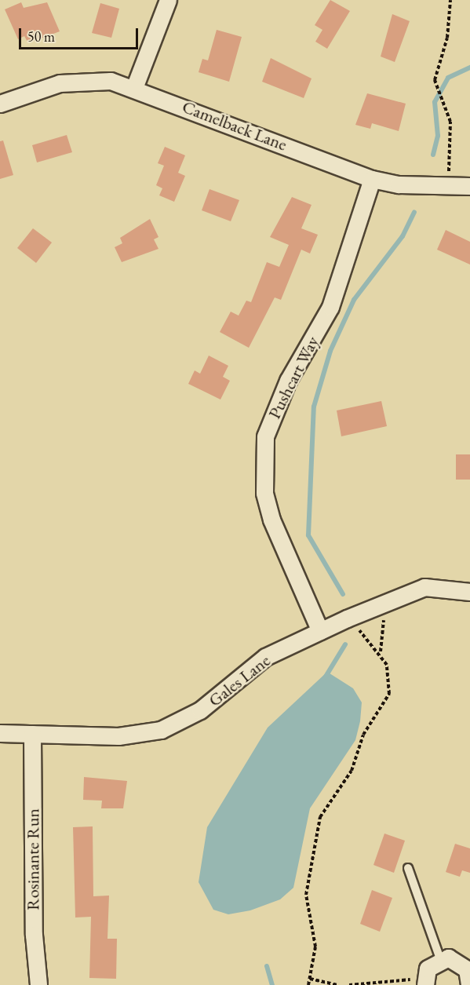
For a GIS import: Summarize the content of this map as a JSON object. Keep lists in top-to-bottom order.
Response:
{
  "streets": {
    "street": [
      "Camelback Lane",
      "Pushcart Way",
      "Gales Lane",
      "Rosinante Run"
    ]
  },
  "crossings": [
    ["Camelback Lane", "Pushcart Way"],
    ["Pushcart Way", "Gales Lane"],
    ["Gales Lane", "Rosinante Run"]
  ],
  "scale_bar": "50 m"
}
